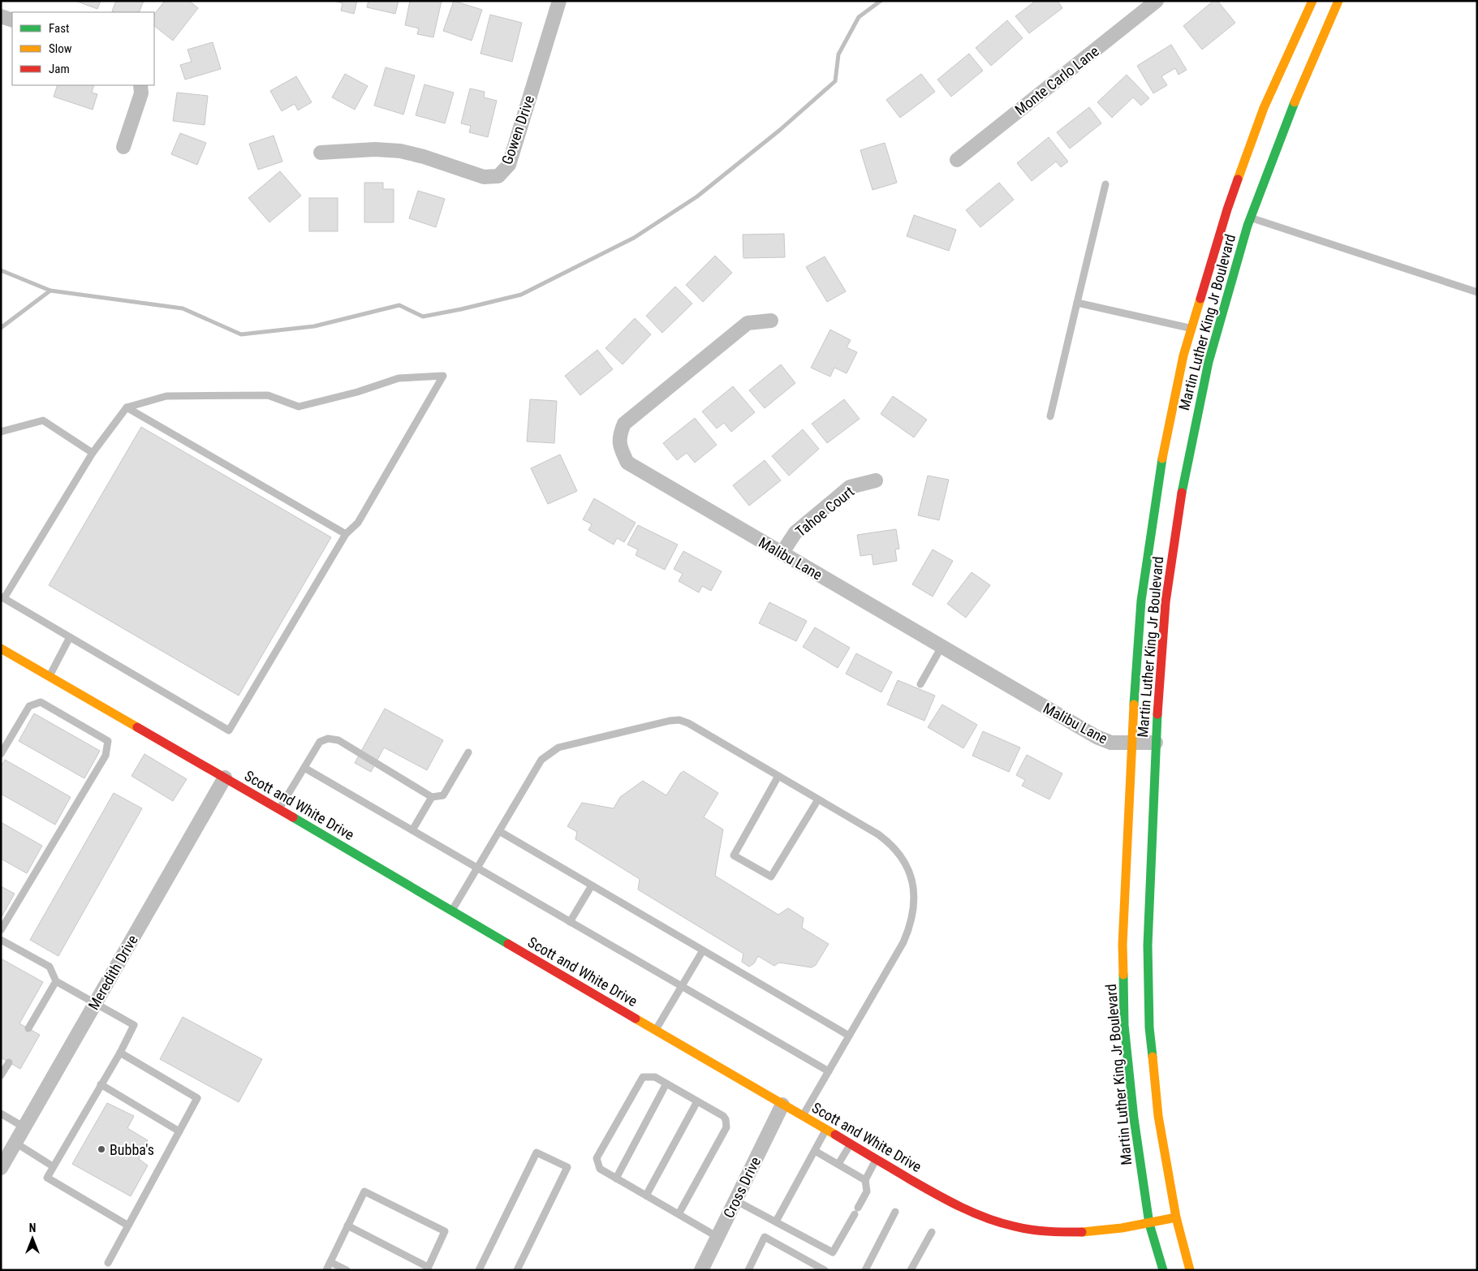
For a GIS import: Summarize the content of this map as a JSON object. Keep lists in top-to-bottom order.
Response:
{
  "streets": {
    "main road": ["Martin Luther King Jr Boulevard", "Scott and White Drive"],
    "street": [
      "Monte Carlo Lane",
      "Gowen Drive",
      "Tahoe Court",
      "Malibu Lane",
      "Meredith Drive",
      "Cross Drive"
    ]
  },
  "crossings": [
    ["Martin Luther King Jr Boulevard", "Malibu Lane"],
    ["Martin Luther King Jr Boulevard", "Scott and White Drive"],
    ["Tahoe Court", "Malibu Lane"],
    ["Scott and White Drive", "Meredith Drive"],
    ["Scott and White Drive", "Cross Drive"]
  ],
  "places": ["Bubba's"],
  "legend": ["Fast", "Slow", "Jam"],
  "north": "top"
}
